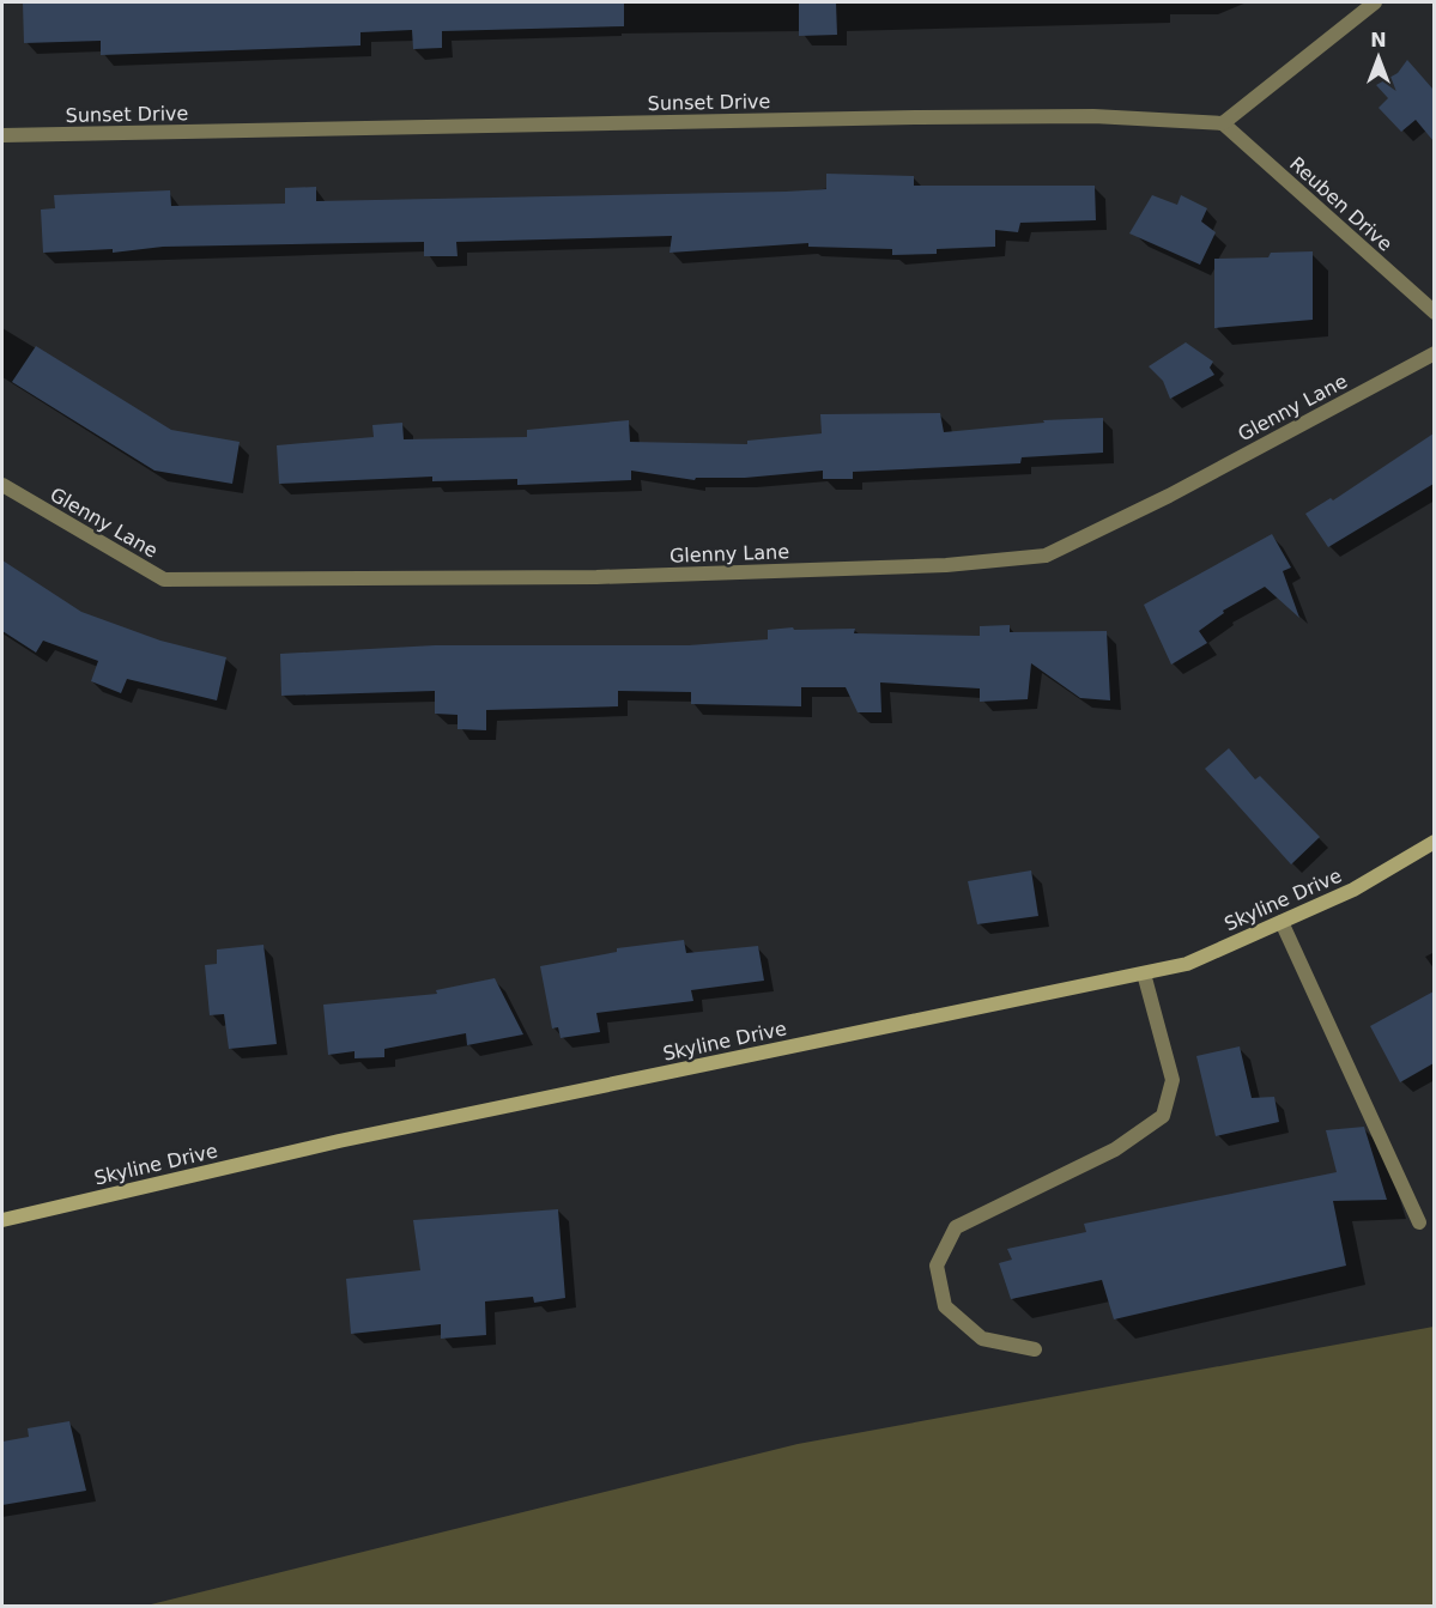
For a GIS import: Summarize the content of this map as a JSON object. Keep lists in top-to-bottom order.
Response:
{
  "streets": {
    "street": [
      "Sunset Drive",
      "Reuben Drive",
      "Glenny Lane",
      "Skyline Drive"
    ]
  },
  "crossings": [
    ["Sunset Drive", "Reuben Drive"]
  ],
  "north": "top"
}
